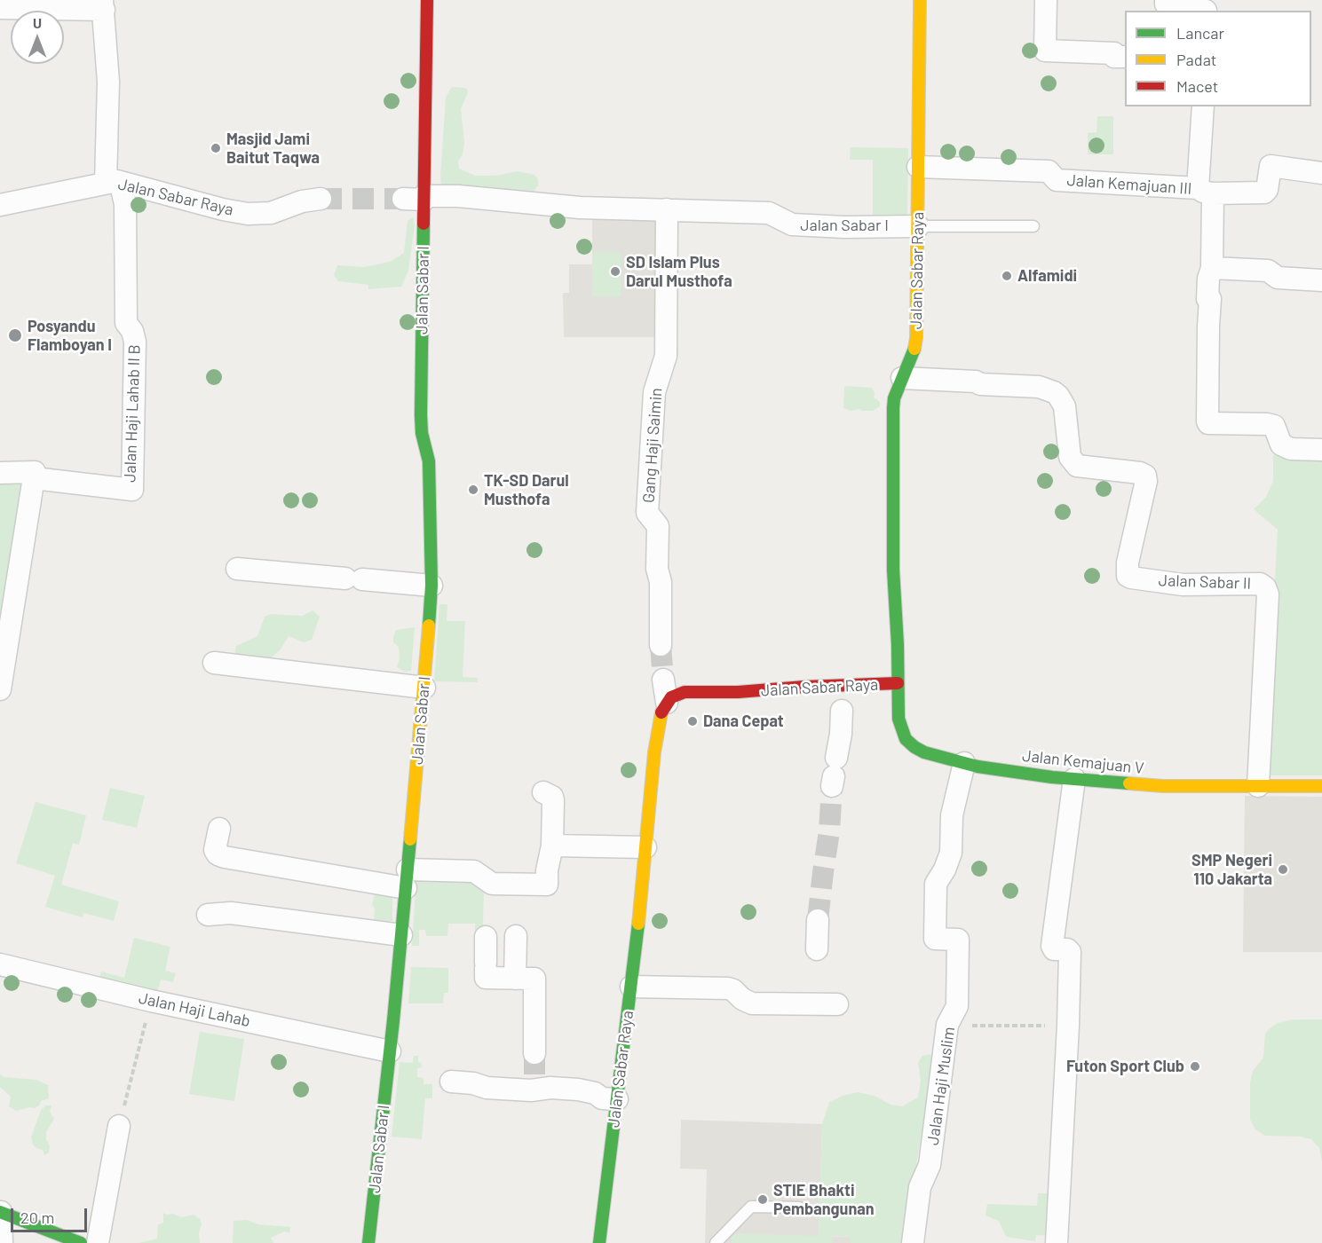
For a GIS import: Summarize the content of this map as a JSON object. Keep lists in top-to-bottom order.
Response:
{
  "streets": {
    "street": [
      "Jalan Kemajuan III",
      "Jalan Sabar Raya",
      "Jalan Sabar I",
      "Jalan Haji Lahab II B",
      "Gang Haji Saimin",
      "Jalan Sabar II",
      "Jalan Kemajuan V",
      "Jalan Haji Lahab",
      "Jalan Haji Muslim"
    ]
  },
  "crossings": [
    ["Jalan Kemajuan III", "Jalan Sabar Raya"],
    ["Jalan Sabar Raya", "Jalan Sabar I"],
    ["Jalan Sabar Raya", "Jalan Haji Lahab II B"],
    ["Jalan Sabar Raya", "Jalan Sabar II"],
    ["Jalan Sabar Raya", "Jalan Kemajuan V"],
    ["Jalan Sabar I", "Gang Haji Saimin"],
    ["Jalan Sabar I", "Jalan Haji Lahab"],
    ["Jalan Sabar II", "Jalan Kemajuan V"],
    ["Jalan Kemajuan V", "Jalan Haji Muslim"]
  ],
  "places": [
    "Masjid Jami Baitut Taqwa",
    "SD Islam Plus Darul Musthofa",
    "Alfamidi",
    "Posyandu Flamboyan I",
    "TK-SD Darul Musthofa",
    "Dana Cepat",
    "SMP Negeri 110 Jakarta",
    "Futon Sport Club",
    "STIE Bhakti Pembangunan"
  ],
  "legend": ["Lancar", "Padat", "Macet"],
  "scale_bar": "20 m",
  "north": "top"
}
